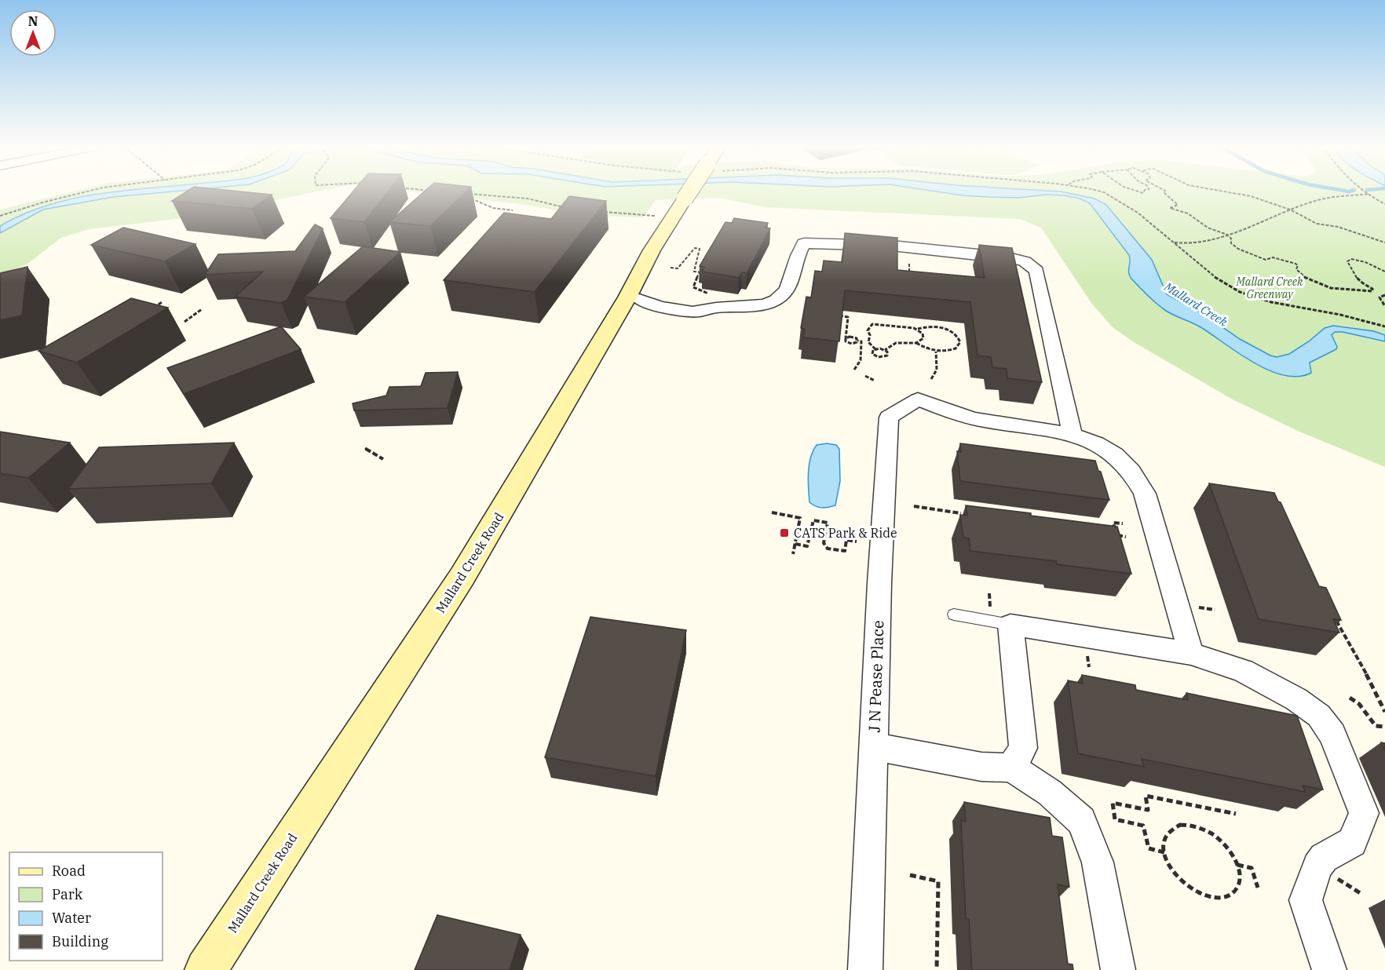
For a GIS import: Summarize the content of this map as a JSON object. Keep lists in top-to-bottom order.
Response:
{
  "streets": {
    "main road": ["Mallard Creek Road"],
    "street": ["J N Pease Place"]
  },
  "water": ["Mallard Creek"],
  "parks": ["Mallard Creek Greenway"],
  "places": {
    "transit": ["CATS Park & Ride"]
  },
  "legend": [
    "Road",
    "Park",
    "Water",
    "Building"
  ],
  "north": "top"
}
